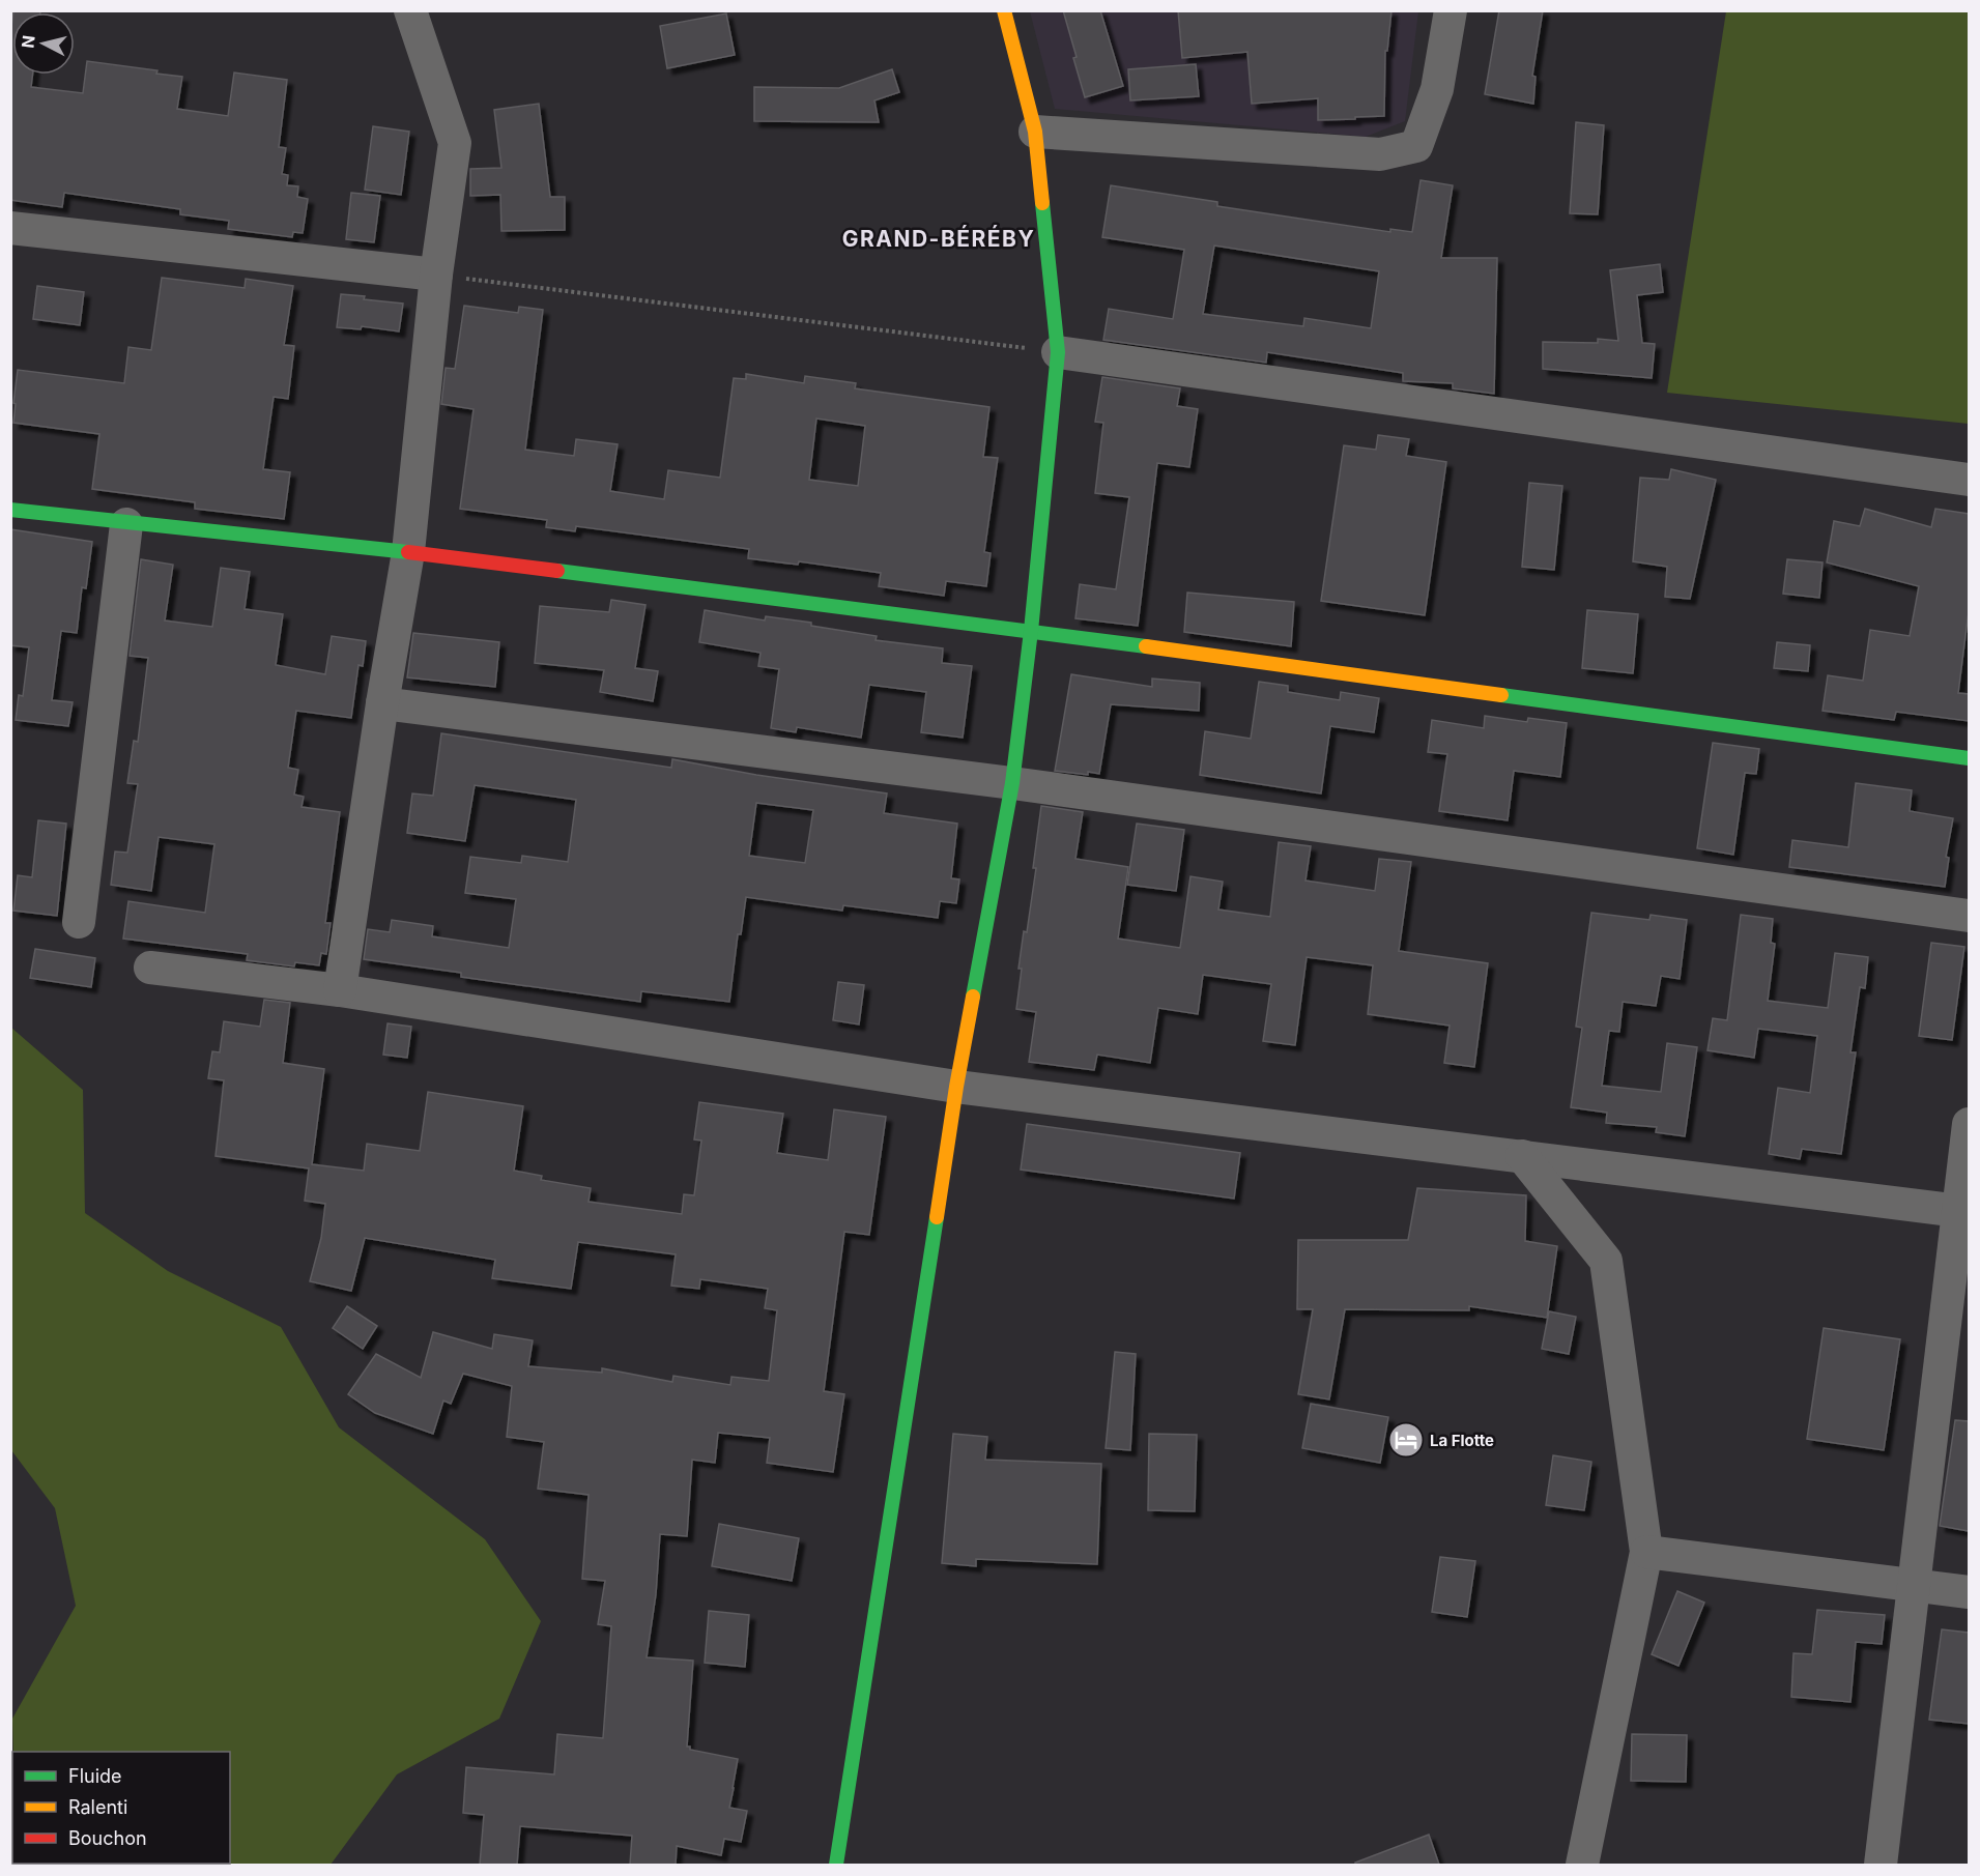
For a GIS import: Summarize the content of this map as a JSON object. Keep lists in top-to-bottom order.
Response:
{
  "districts": ["GRAND-BÉRÉBY"],
  "places": {
    "hotel": ["La Flotte"]
  },
  "legend": ["Fluide", "Ralenti", "Bouchon"],
  "north": "left"
}
